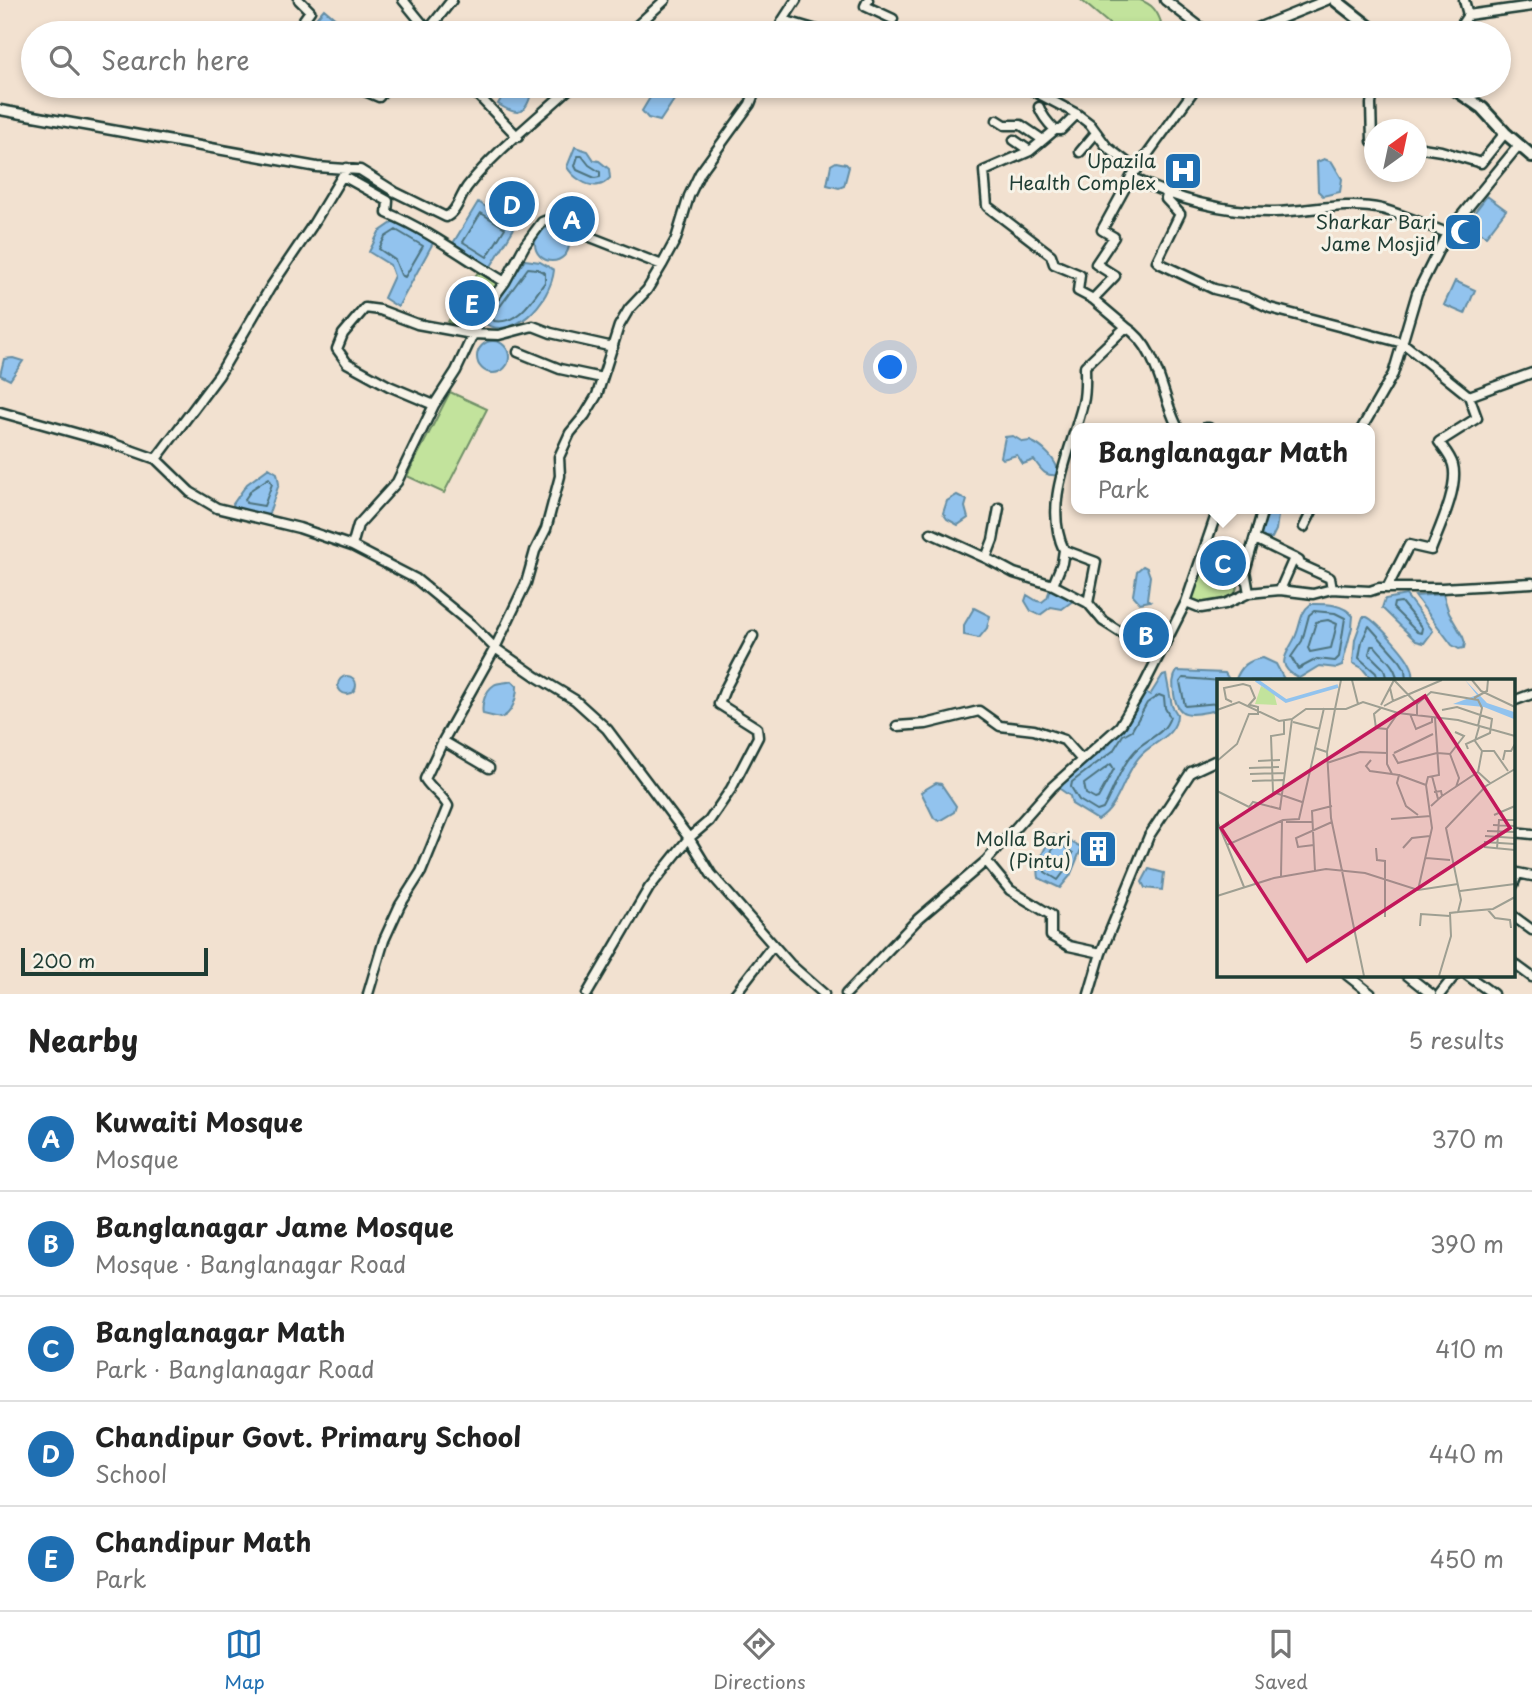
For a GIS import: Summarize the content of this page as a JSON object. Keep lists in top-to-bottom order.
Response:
{
  "places": {
    "hospital": ["Upazila Health Complex"],
    "mosque": ["Sharkar Bari Jame Mosjid"],
    "building": ["Molla Bari (Pintu)"]
  },
  "scale_bar": "200 m",
  "north": "top right",
  "page": {
    "search": "Search here",
    "pins": [
      "D",
      "A",
      "E",
      "C",
      "B"
    ],
    "popup": ["Banglanagar Math", "Park"],
    "scale": "200 m",
    "heading": ["Nearby", "5 results"],
    "list": [
      {
        "mark": "A",
        "name": "Kuwaiti Mosque",
        "note": "Mosque",
        "value": "370 m"
      },
      {
        "mark": "B",
        "name": "Banglanagar Jame Mosque",
        "note": "Mosque · Banglanagar Road",
        "value": "390 m"
      },
      {
        "mark": "C",
        "name": "Banglanagar Math",
        "note": "Park · Banglanagar Road",
        "value": "410 m"
      },
      {
        "mark": "D",
        "name": "Chandipur Govt. Primary School",
        "note": "School",
        "value": "440 m"
      },
      {
        "mark": "E",
        "name": "Chandipur Math",
        "note": "Park",
        "value": "450 m"
      }
    ],
    "nav": ["Map", "Directions", "Saved"]
  }
}
